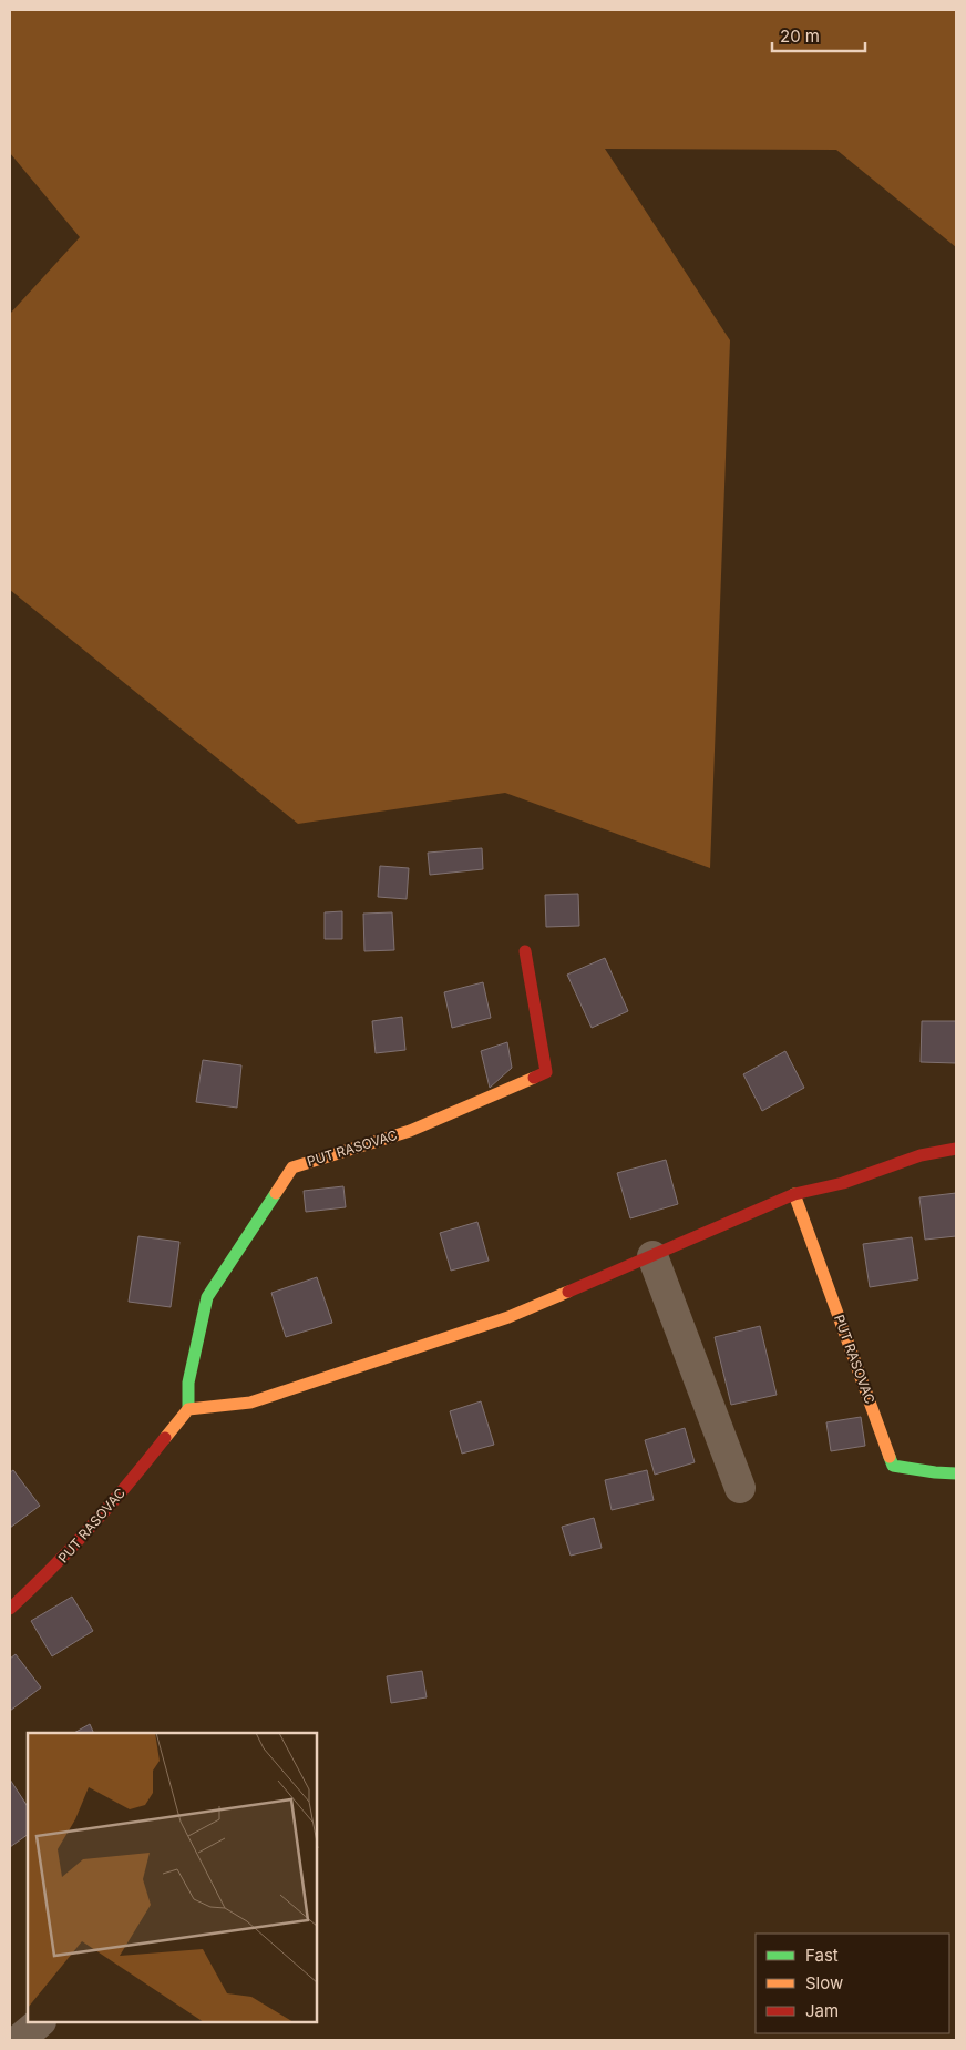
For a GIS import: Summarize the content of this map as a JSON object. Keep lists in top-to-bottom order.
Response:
{
  "streets": {
    "street": ["PUT RASOVAC"]
  },
  "legend": ["Fast", "Slow", "Jam"],
  "scale_bar": "20 m"
}
